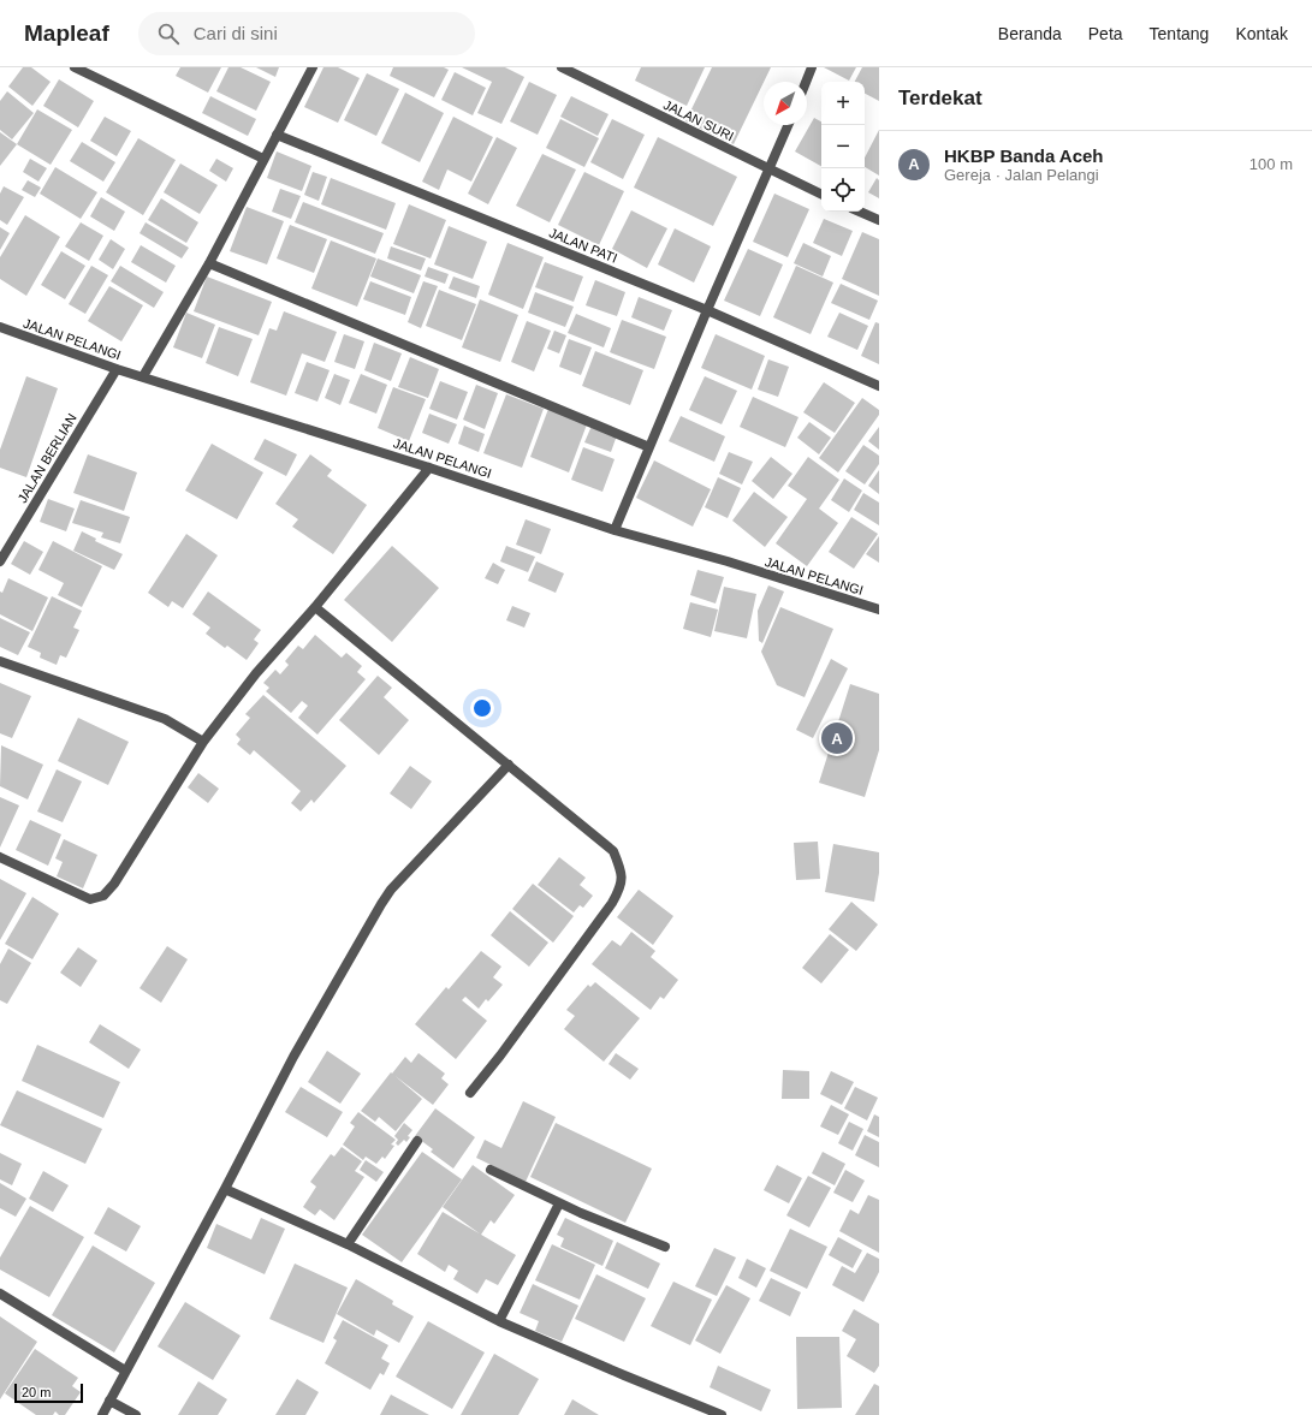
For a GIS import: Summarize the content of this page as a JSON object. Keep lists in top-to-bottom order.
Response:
{
  "streets": {
    "street": [
      "JALAN SURI",
      "JALAN PATI",
      "JALAN PELANGI",
      "JALAN BERLIAN"
    ]
  },
  "crossings": [
    ["JALAN PELANGI", "JALAN BERLIAN"]
  ],
  "scale_bar": "20 m",
  "north": "bottom left",
  "page": {
    "header": "Mapleaf",
    "search": "Cari di sini",
    "nav": [
      "Beranda",
      "Peta",
      "Tentang",
      "Kontak"
    ],
    "heading": "Terdekat",
    "map_buttons": ["+", "−"],
    "list": [
      {
        "mark": "A",
        "name": "HKBP Banda Aceh",
        "note": "Gereja · Jalan Pelangi",
        "value": "100 m"
      }
    ],
    "pins": "A",
    "scale": "20 m"
  }
}
